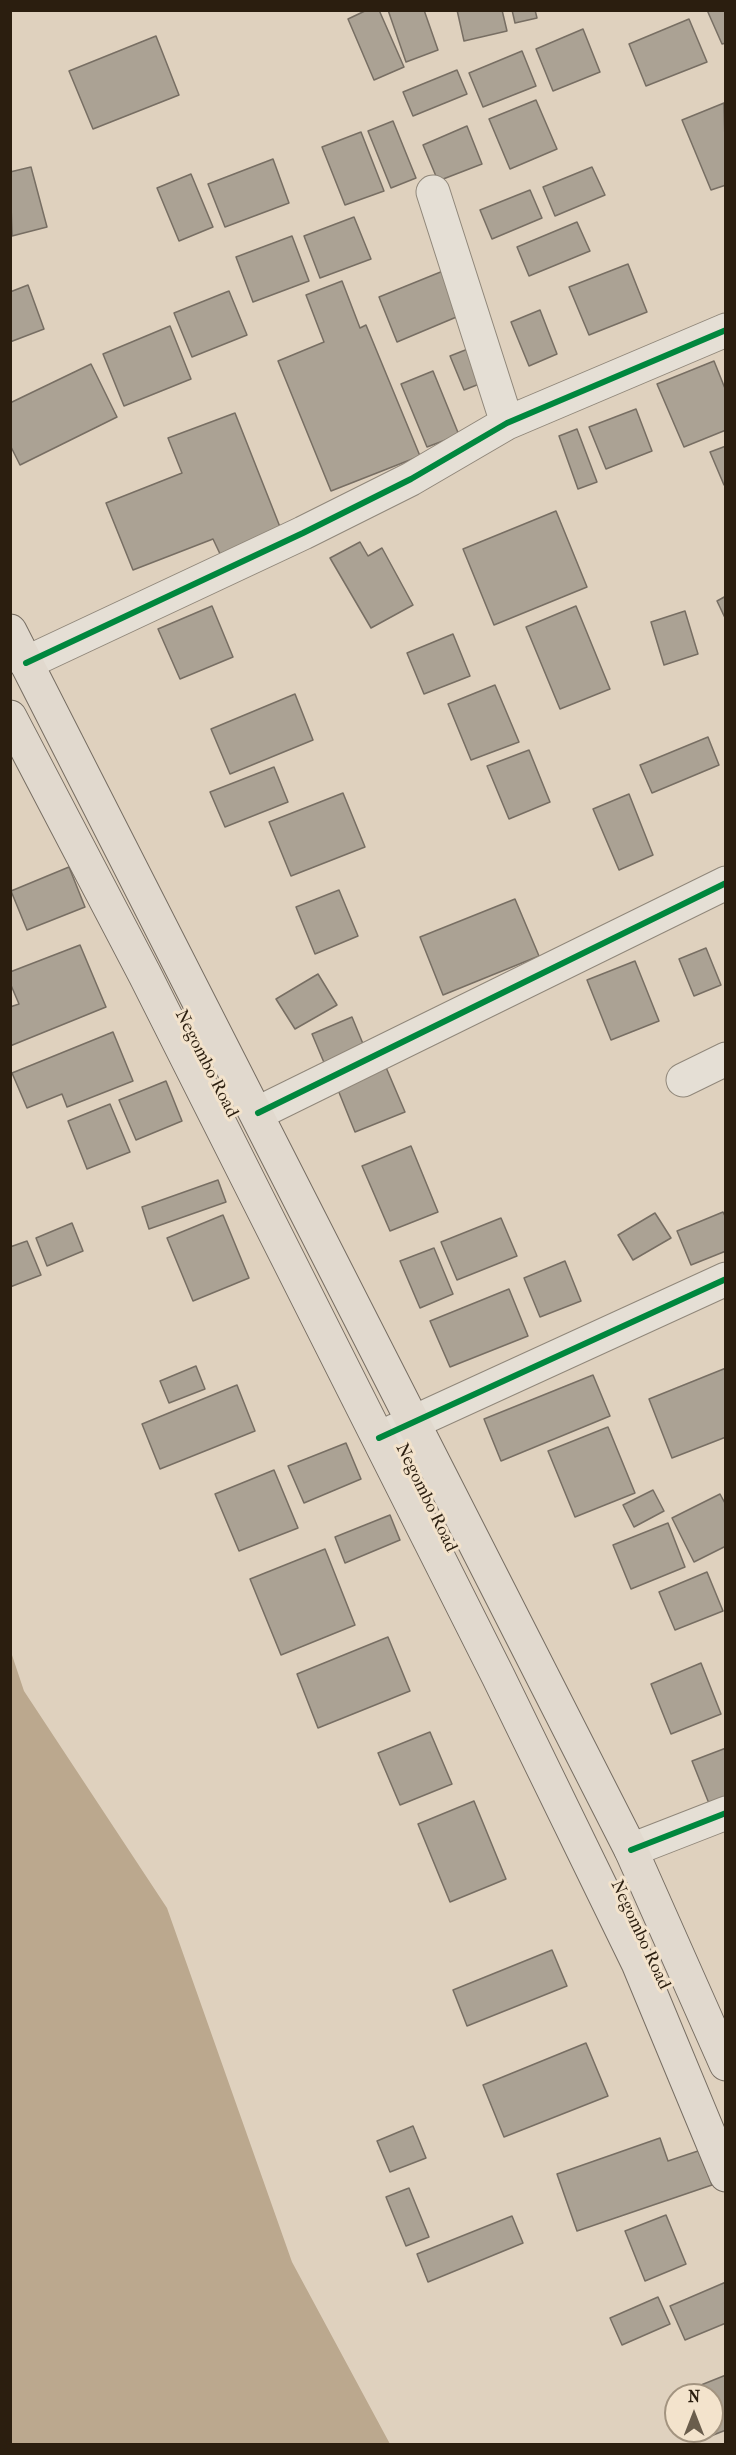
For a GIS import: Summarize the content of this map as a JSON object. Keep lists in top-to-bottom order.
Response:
{
  "streets": {
    "highway": ["Negombo Road"]
  },
  "north": "top"
}
